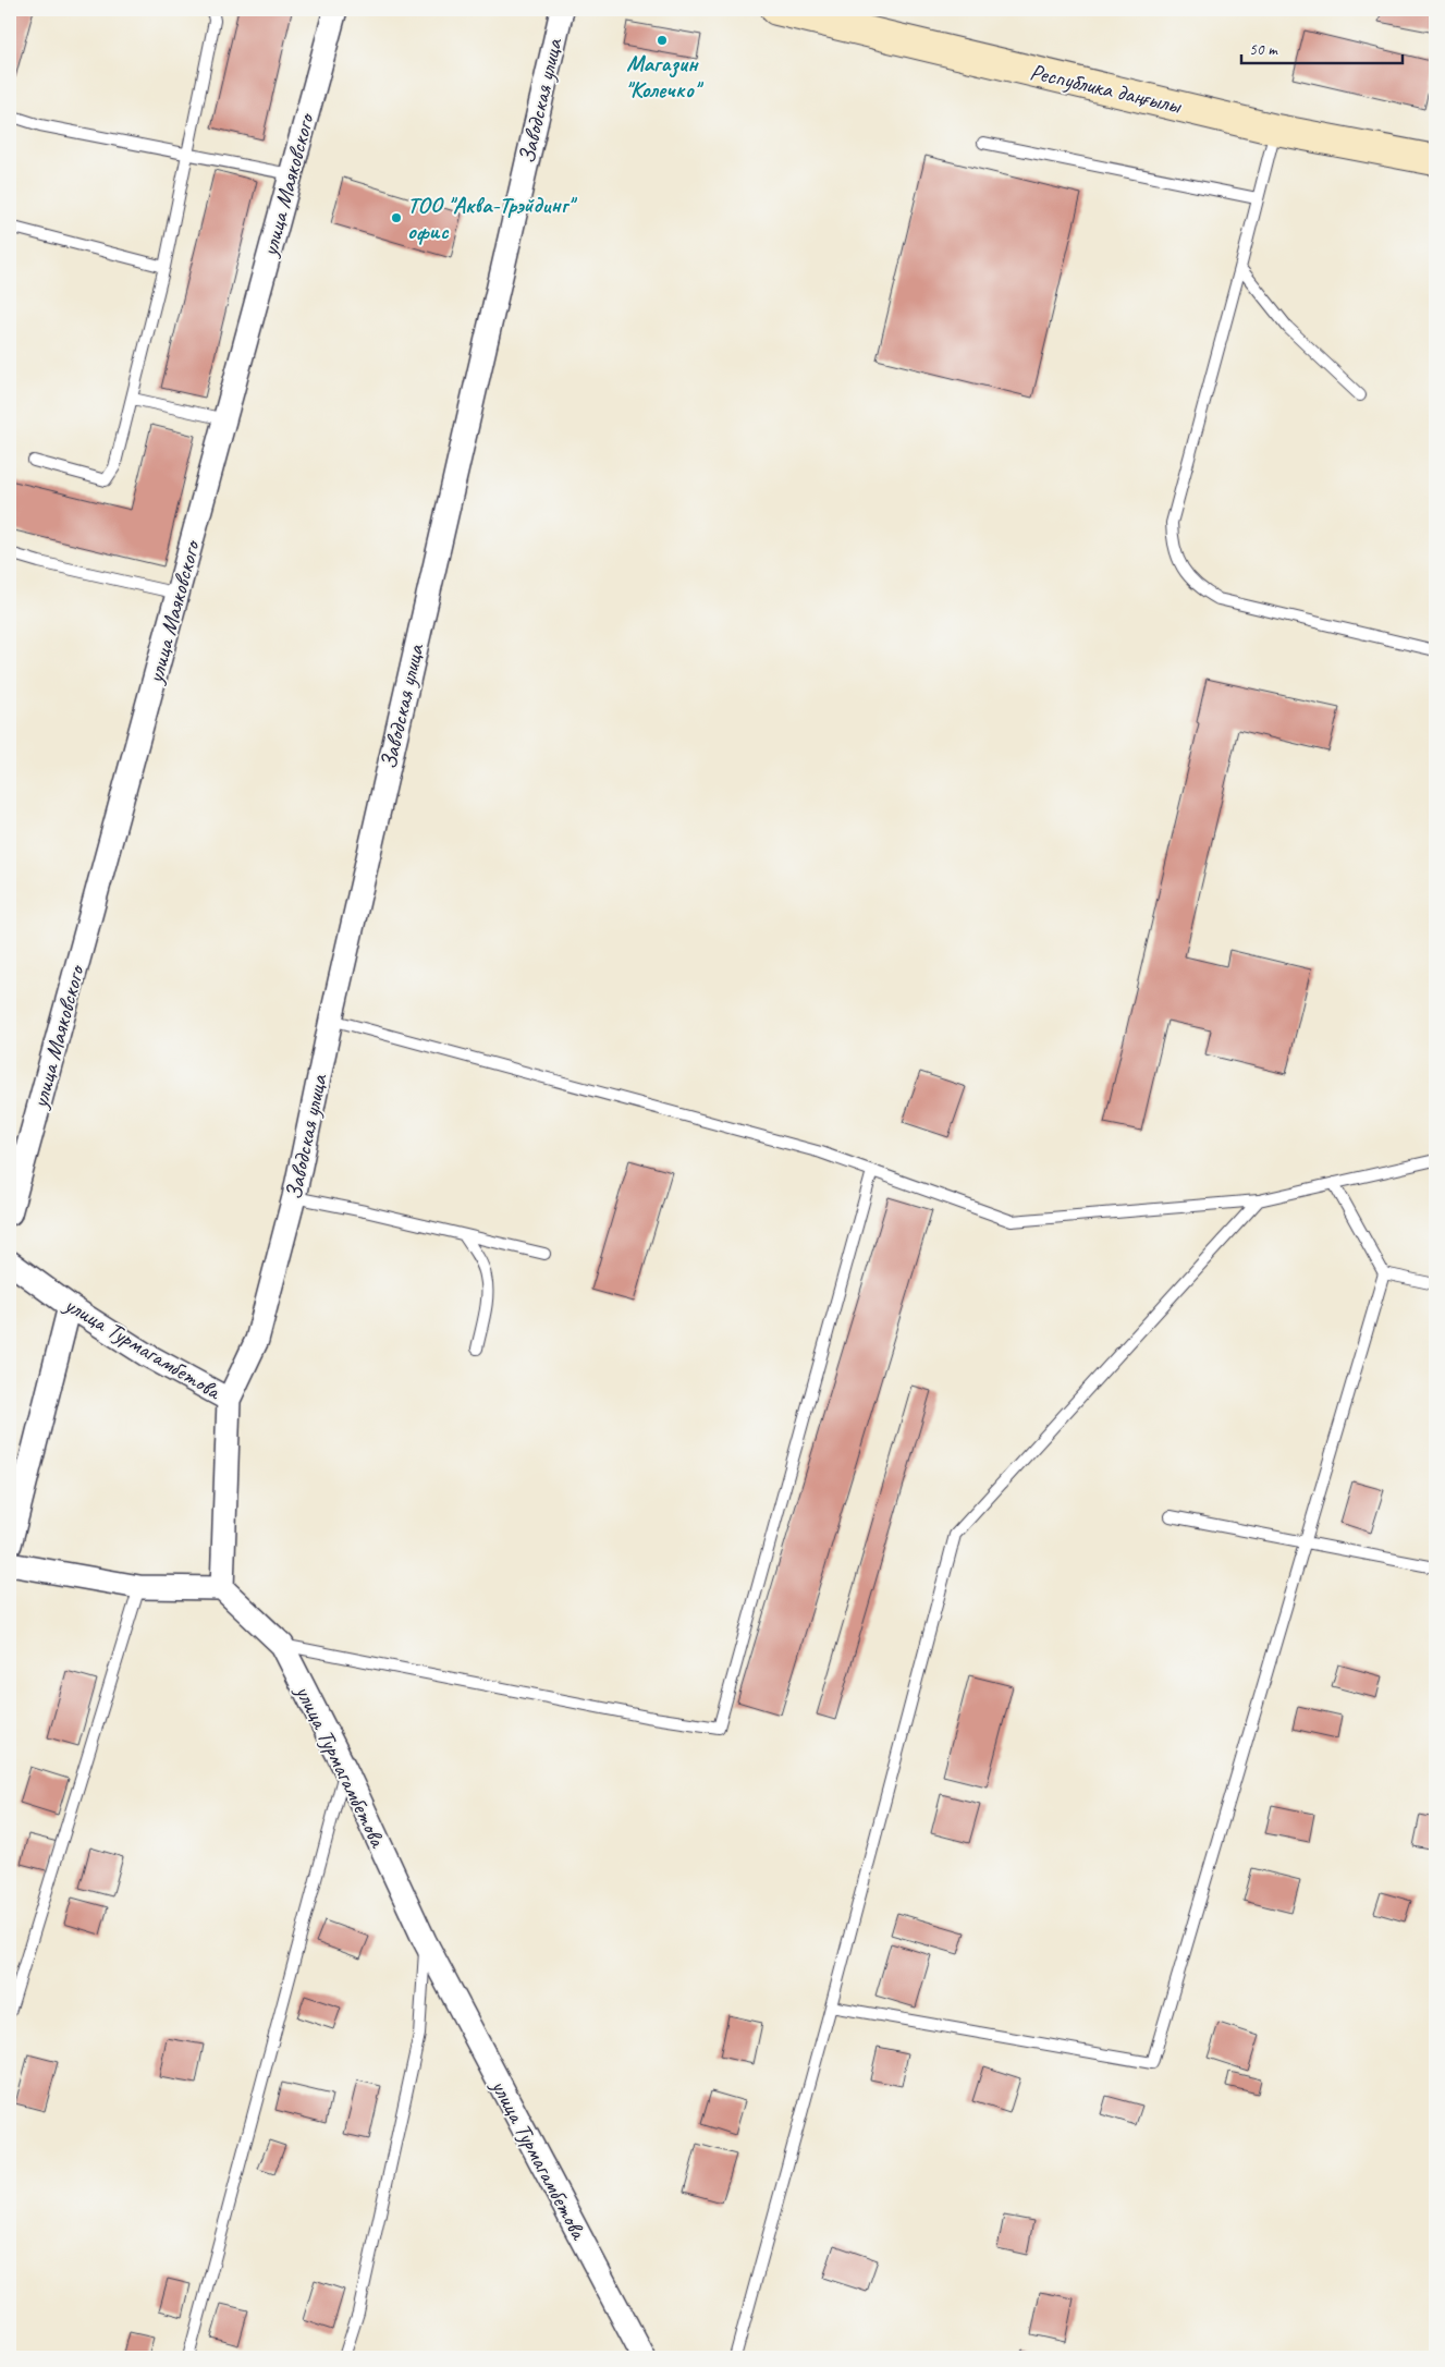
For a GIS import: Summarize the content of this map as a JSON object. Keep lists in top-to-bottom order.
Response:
{
  "streets": {
    "main road": ["Республика даңғылы"],
    "street": ["Заводская улица", "улица Маяковского", "улица Турмагамбетова"]
  },
  "crossings": [
    ["Заводская улица", "улица Турмагамбетова"]
  ],
  "places": ["Магазин \"Колечко\"", "ТОО \"Аква-Трэйдинг\" офис"],
  "scale_bar": "50 m"
}
